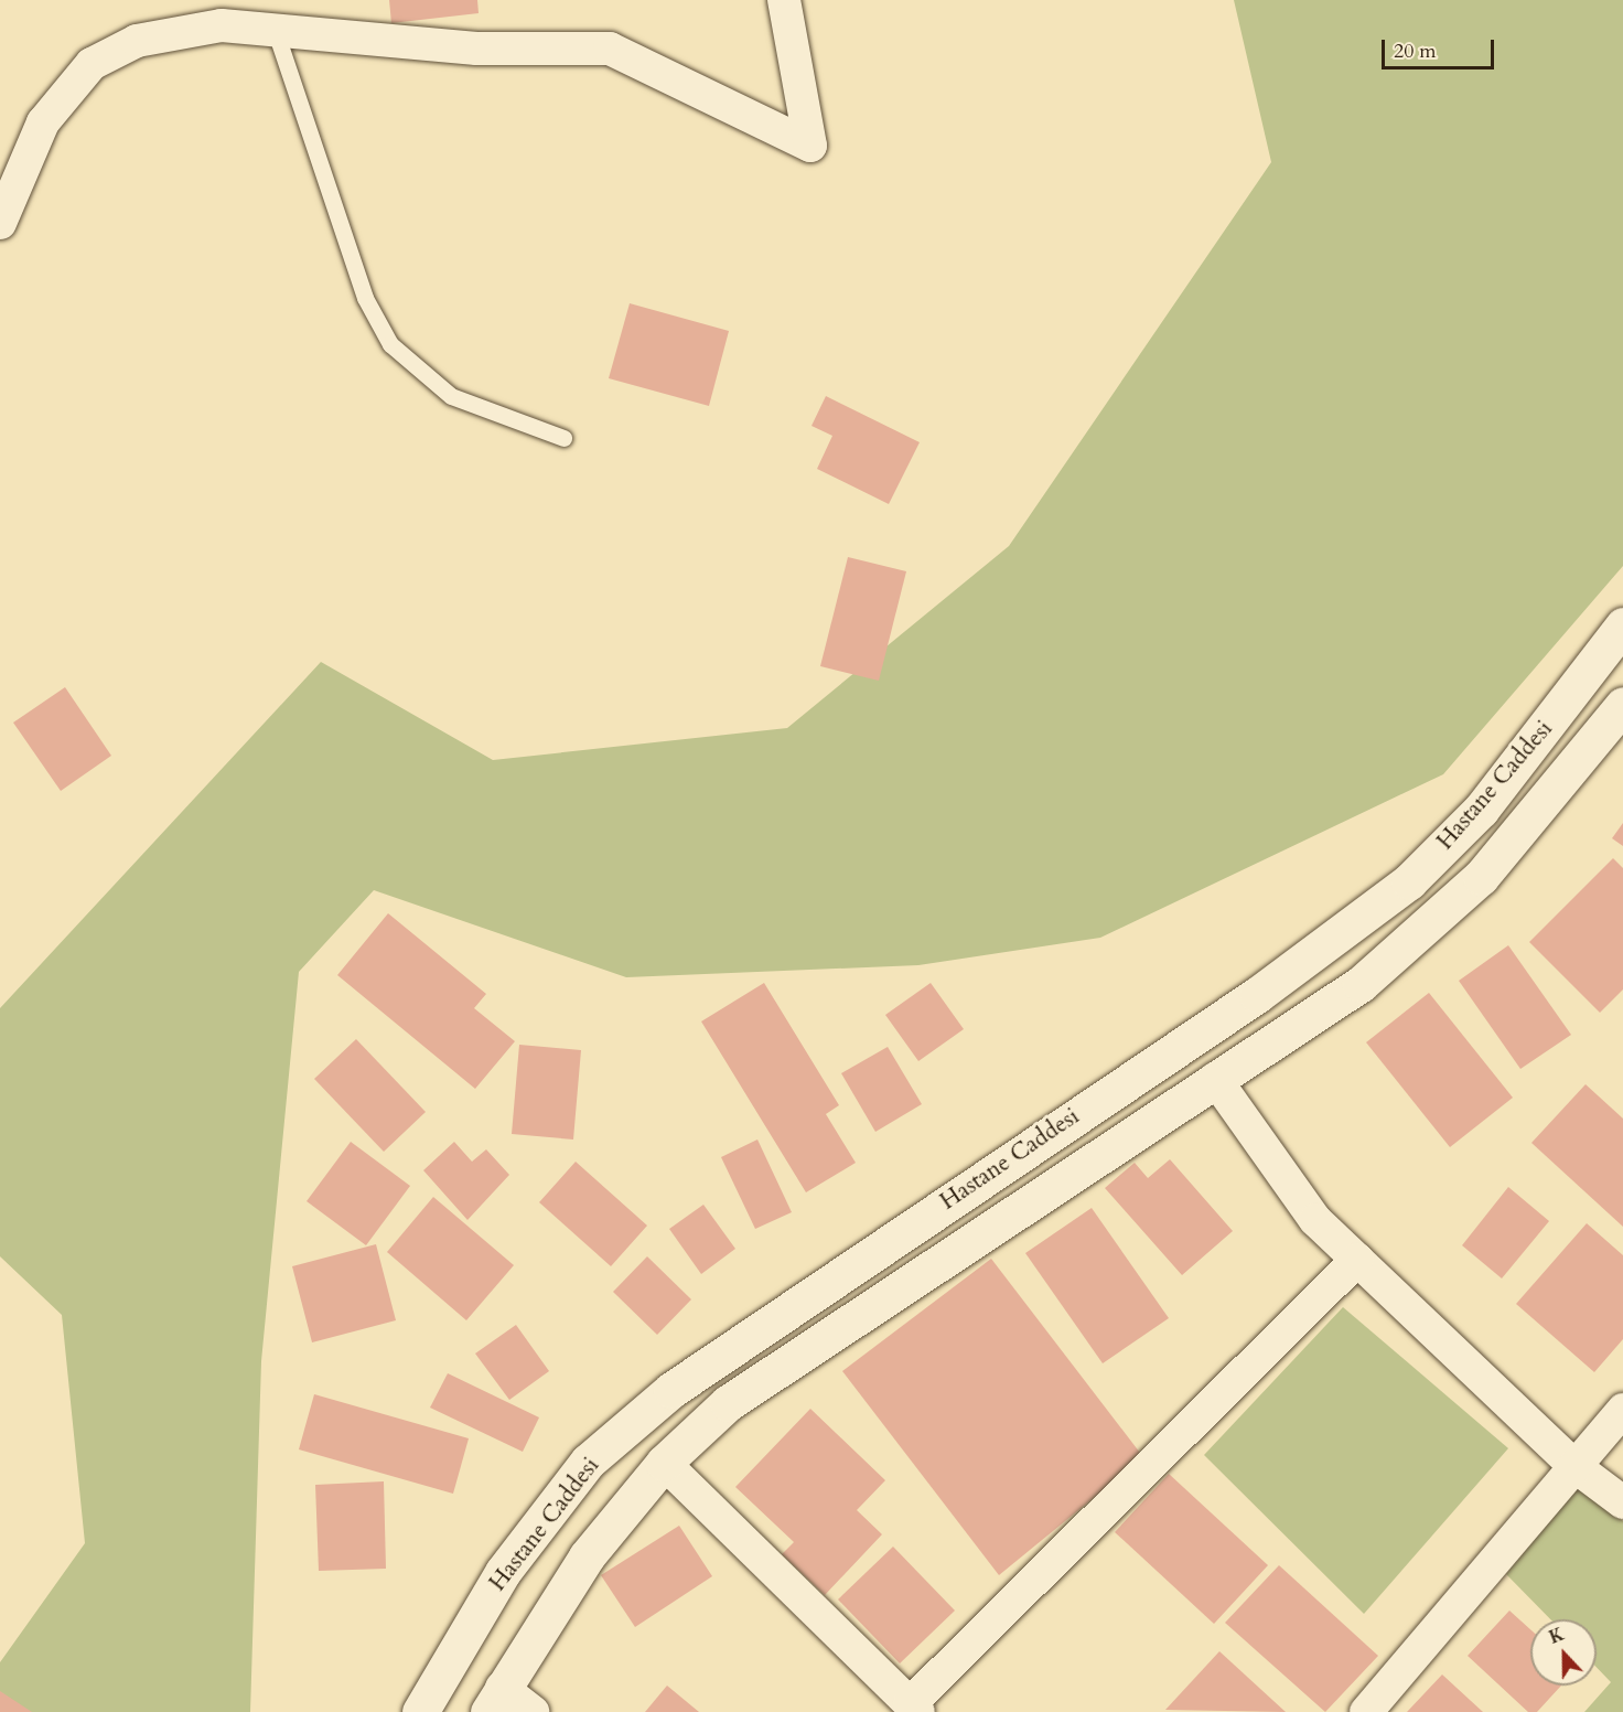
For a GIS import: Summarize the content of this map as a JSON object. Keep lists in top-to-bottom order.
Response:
{
  "streets": {
    "main road": ["Hastane Caddesi"]
  },
  "scale_bar": "20 m",
  "north": "top"
}
